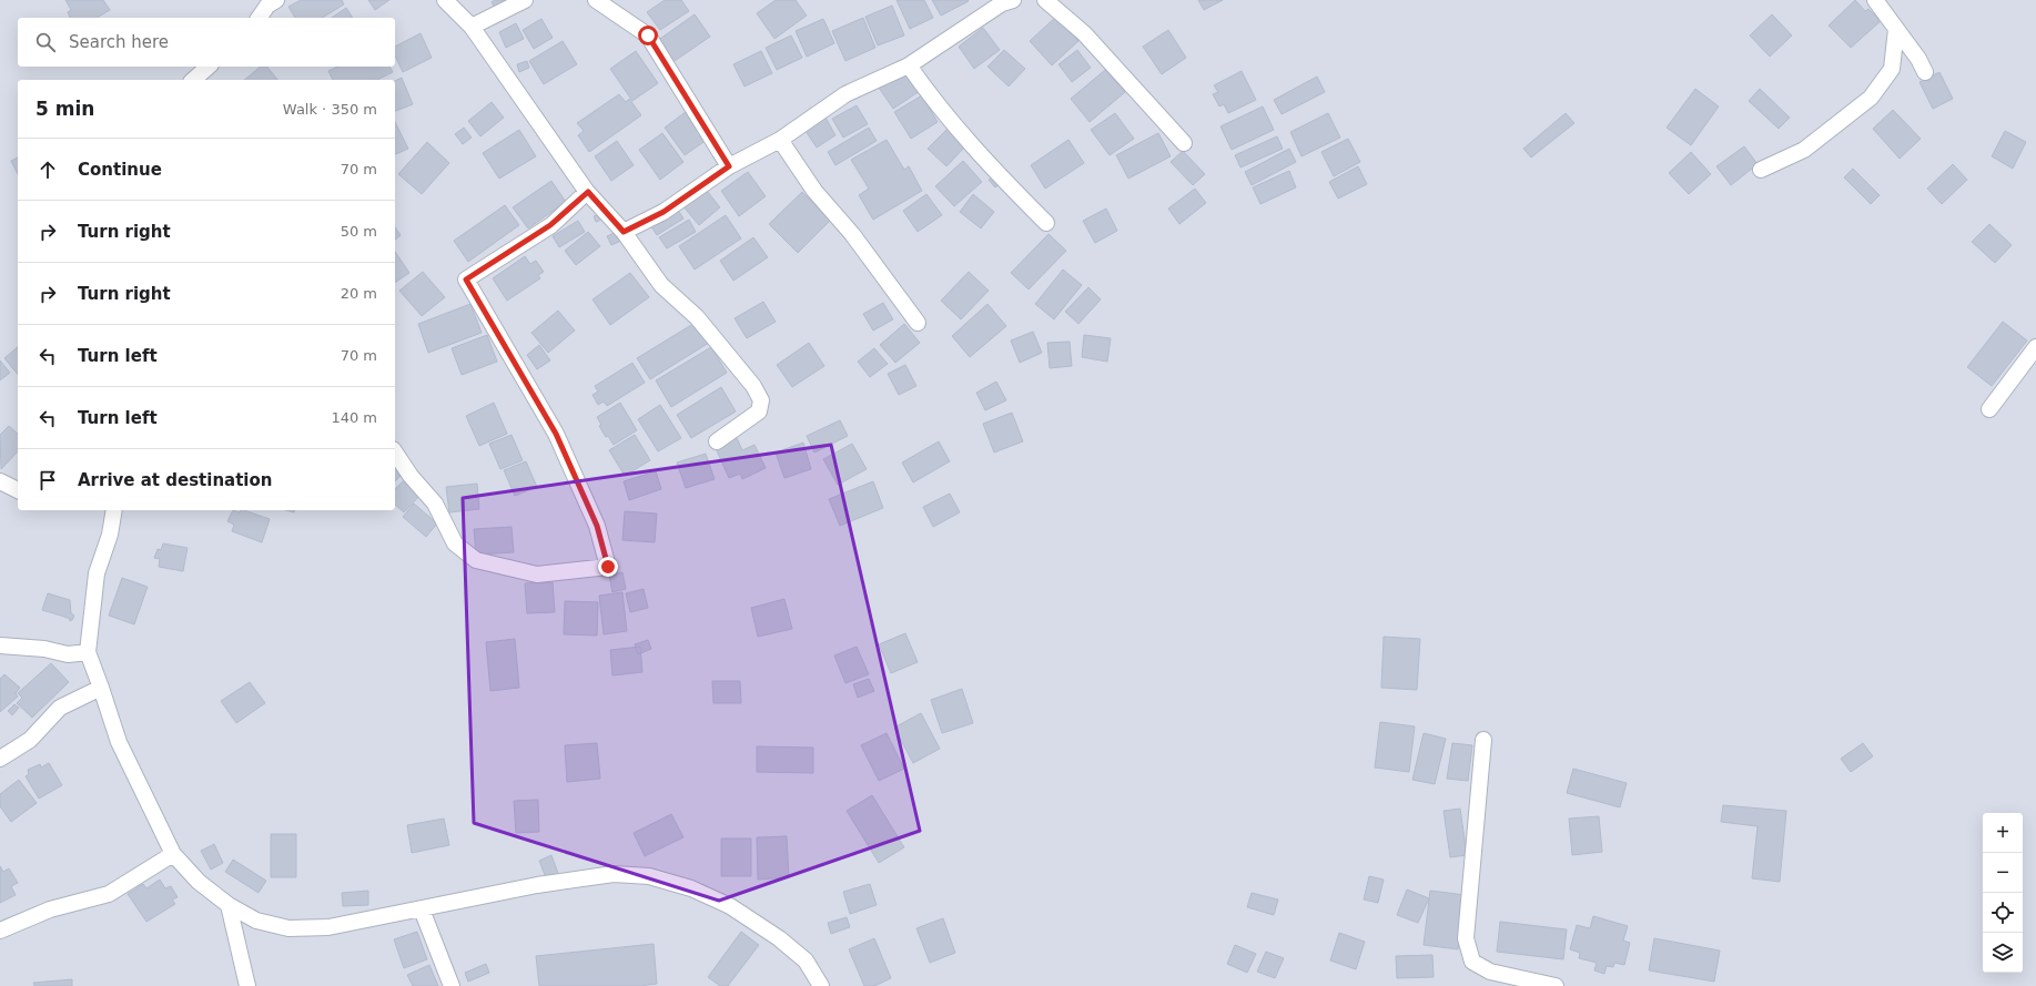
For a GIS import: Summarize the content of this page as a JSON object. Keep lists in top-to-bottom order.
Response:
{
  "page": {
    "search": "Search here",
    "heading": ["5 min", "Walk · 350 m"],
    "list": [
      ["Continue", "70 m"],
      ["Turn right", "50 m"],
      ["Turn right", "20 m"],
      ["Turn left", "70 m"],
      ["Turn left", "140 m"],
      "Arrive at destination"
    ],
    "map_buttons": ["+", "−"]
  }
}
